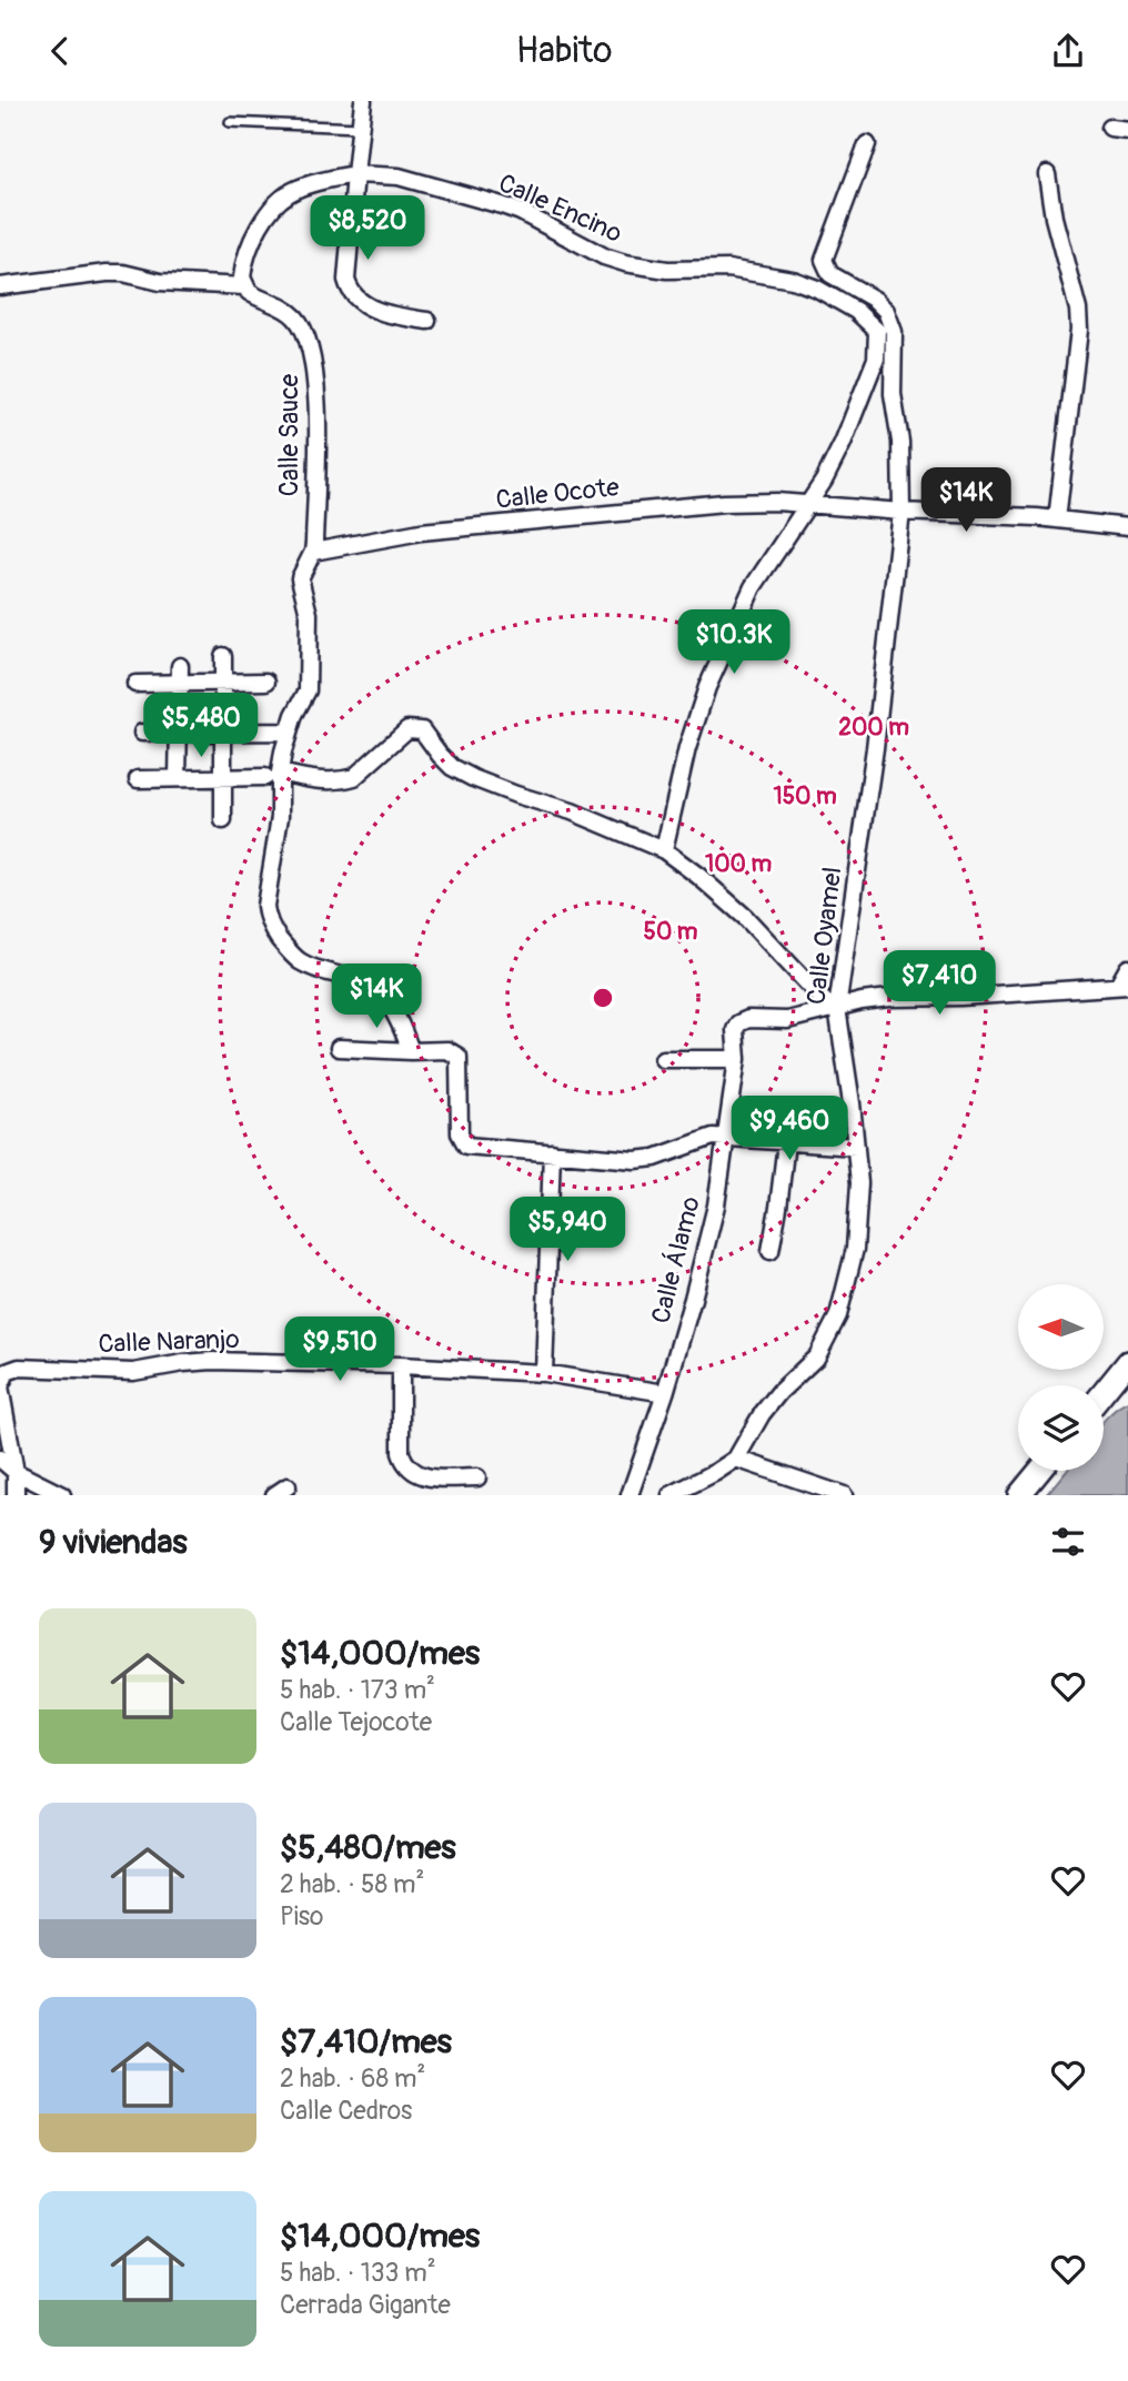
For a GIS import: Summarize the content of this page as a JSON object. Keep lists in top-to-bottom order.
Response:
{
  "streets": {
    "street": [
      "Calle Encino",
      "Calle Sauce",
      "Calle Ocote",
      "Calle Oyamel",
      "Calle Álamo",
      "Calle Naranjo"
    ]
  },
  "crossings": [
    ["Calle Encino", "Calle Ocote"],
    ["Calle Sauce", "Calle Ocote"],
    ["Calle Ocote", "Calle Oyamel"],
    ["Calle Oyamel", "Calle Álamo"],
    ["Calle Álamo", "Calle Naranjo"]
  ],
  "north": "left",
  "page": {
    "header": "Habito",
    "price": [
      "$8,520",
      "$14K",
      "$10.3K",
      "$5,480",
      "$7,410",
      "$14K",
      "$9,460",
      "$5,940",
      "$9,510"
    ],
    "heading": "9 viviendas",
    "list": [
      {
        "name": "$14,000/mes",
        "note": "5 hab. · 173 m² · Calle Tejocote"
      },
      {
        "name": "$5,480/mes",
        "note": "2 hab. · 58 m² · Piso"
      },
      {
        "name": "$7,410/mes",
        "note": "2 hab. · 68 m² · Calle Cedros"
      },
      {
        "name": "$14,000/mes",
        "note": "5 hab. · 133 m² · Cerrada Gigante"
      }
    ]
  },
  "rings": [
    "200 m",
    "150 m",
    "100 m",
    "50 m"
  ]
}
